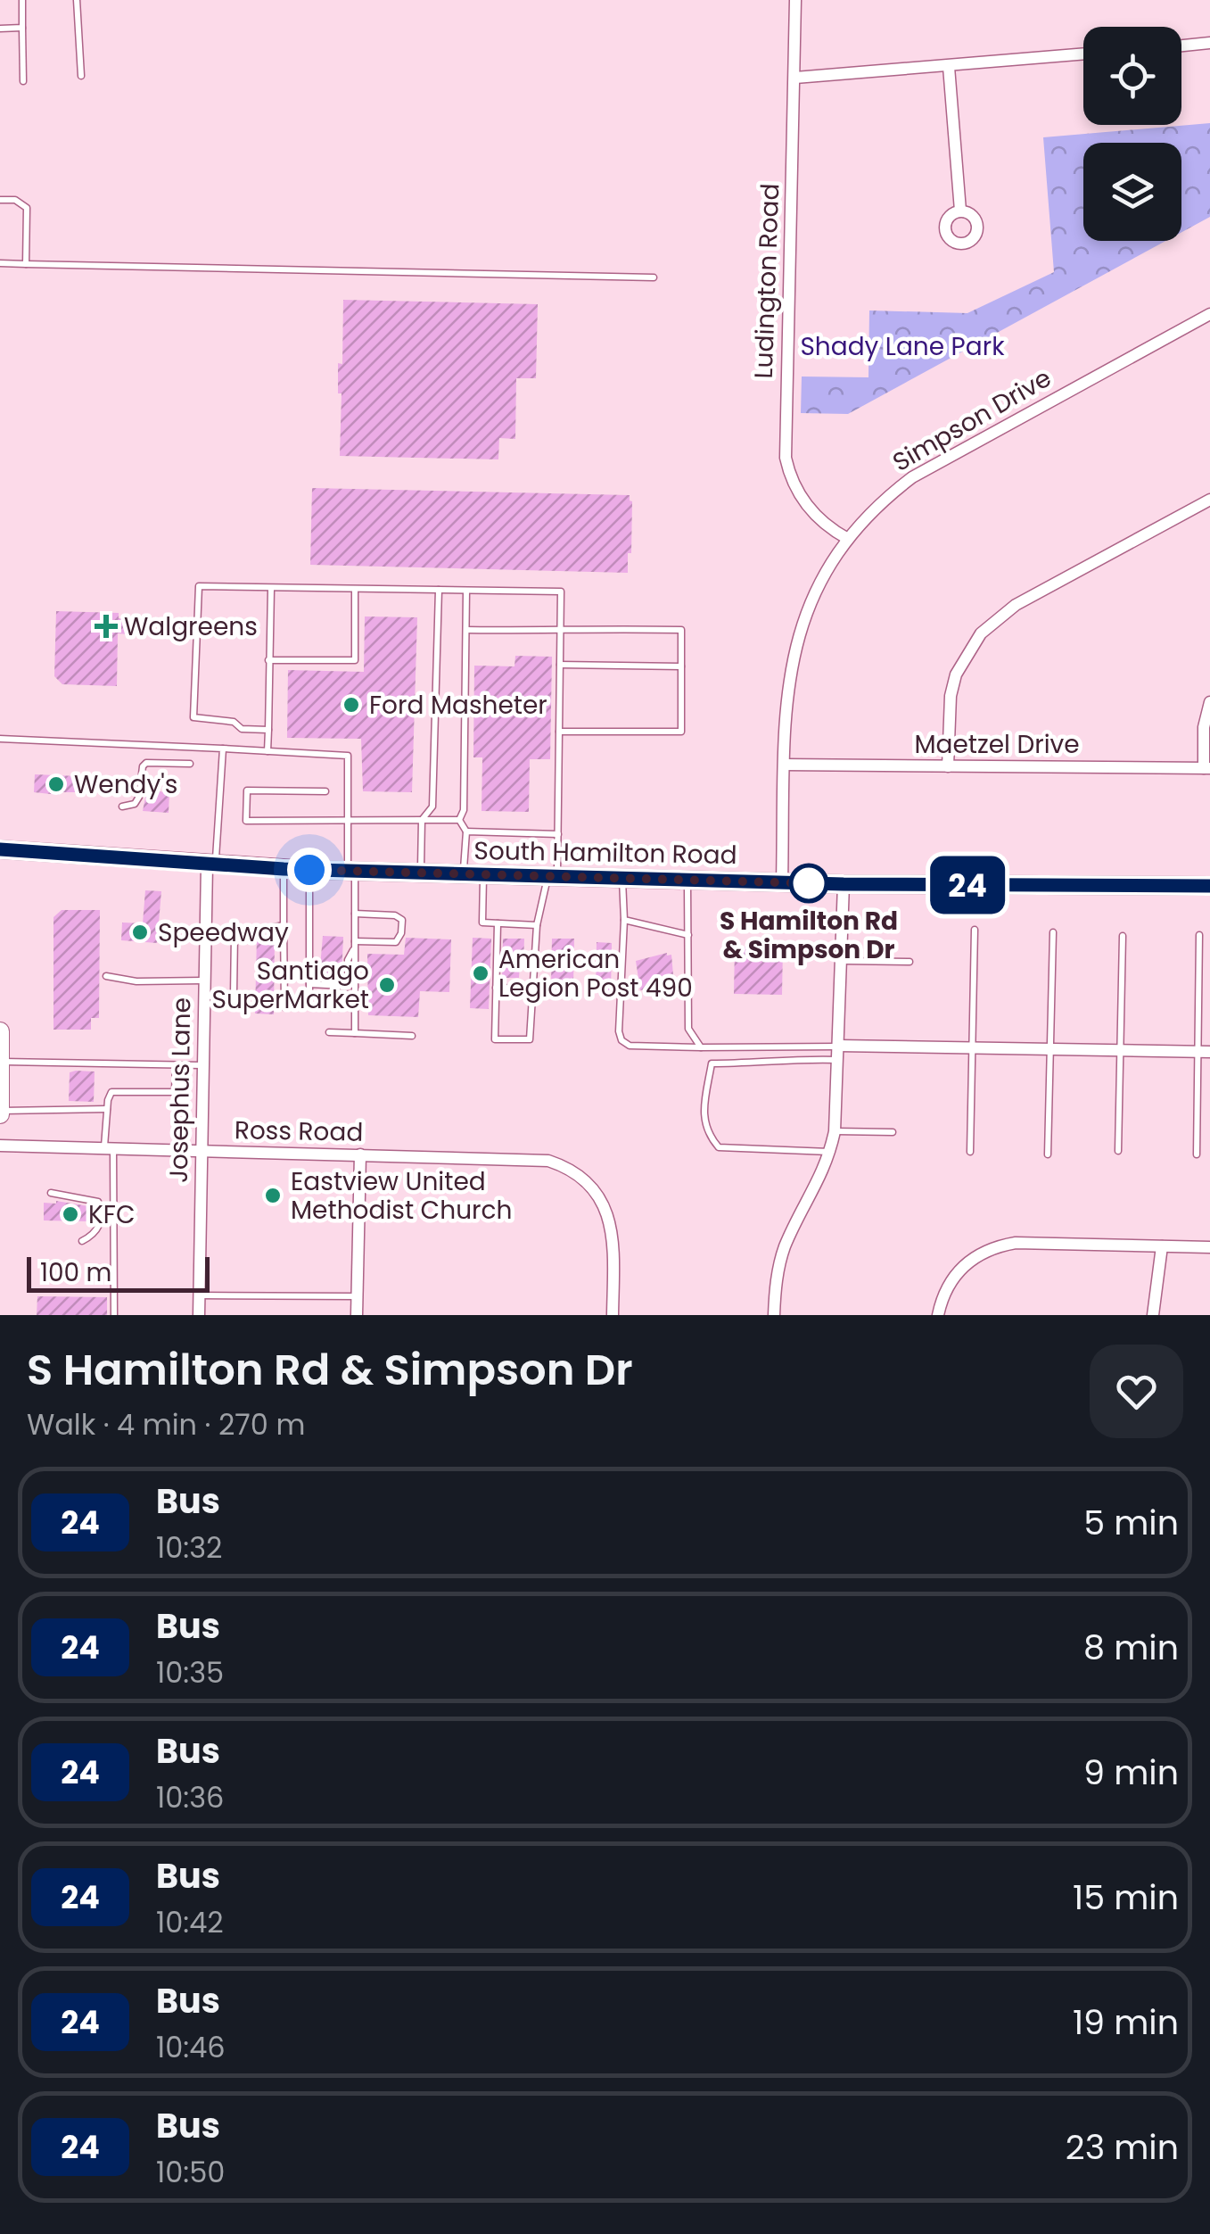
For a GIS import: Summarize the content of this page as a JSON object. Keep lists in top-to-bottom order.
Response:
{
  "streets": {
    "main road": ["South Hamilton Road"],
    "street": [
      "Ludington Road",
      "Simpson Drive",
      "Maetzel Drive",
      "Josephus Lane",
      "Ross Road"
    ]
  },
  "crossings": [
    ["Ludington Road", "Simpson Drive"],
    ["Simpson Drive", "Maetzel Drive"],
    ["Simpson Drive", "South Hamilton Road"],
    ["South Hamilton Road", "Josephus Lane"],
    ["Josephus Lane", "Ross Road"]
  ],
  "parks": ["Shady Lane Park"],
  "places": {
    "health": ["Walgreens"],
    "other": [
      "Ford Masheter",
      "Wendy's",
      "S Hamilton Rd & Simpson Dr",
      "Speedway",
      "American Legion Post 490",
      "Santiago SuperMarket",
      "Eastview United Methodist Church",
      "KFC"
    ]
  },
  "lines": ["bus line 24"],
  "scale_bar": "100 m",
  "page": {
    "on_map": "24",
    "scale": "100 m",
    "heading": ["S Hamilton Rd & Simpson Dr", "Walk · 4 min · 270 m"],
    "list": [
      {
        "mark": "24",
        "name": "Bus",
        "note": "10:32",
        "value": "5 min"
      },
      {
        "mark": "24",
        "name": "Bus",
        "note": "10:35",
        "value": "8 min"
      },
      {
        "mark": "24",
        "name": "Bus",
        "note": "10:36",
        "value": "9 min"
      },
      {
        "mark": "24",
        "name": "Bus",
        "note": "10:42",
        "value": "15 min"
      },
      {
        "mark": "24",
        "name": "Bus",
        "note": "10:46",
        "value": "19 min"
      },
      {
        "mark": "24",
        "name": "Bus",
        "note": "10:50",
        "value": "23 min"
      }
    ]
  }
}
